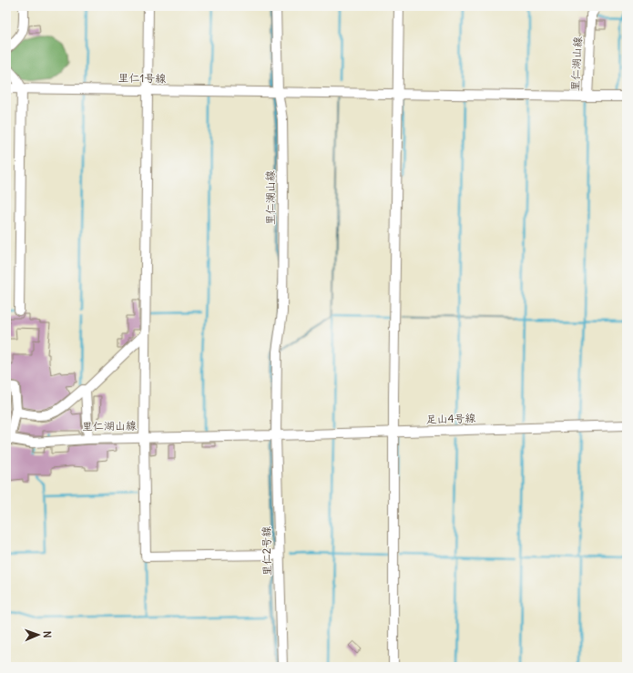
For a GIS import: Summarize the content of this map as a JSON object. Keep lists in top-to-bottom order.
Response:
{
  "streets": {
    "street": [
      "里仁湖山線",
      "里仁1号線",
      "足山4号線",
      "里仁2号線"
    ]
  },
  "crossings": [
    ["里仁湖山線", "里仁1号線"],
    ["里仁湖山線", "足山4号線"],
    ["里仁湖山線", "里仁2号線"],
    ["足山4号線", "里仁2号線"]
  ],
  "north": "right"
}
